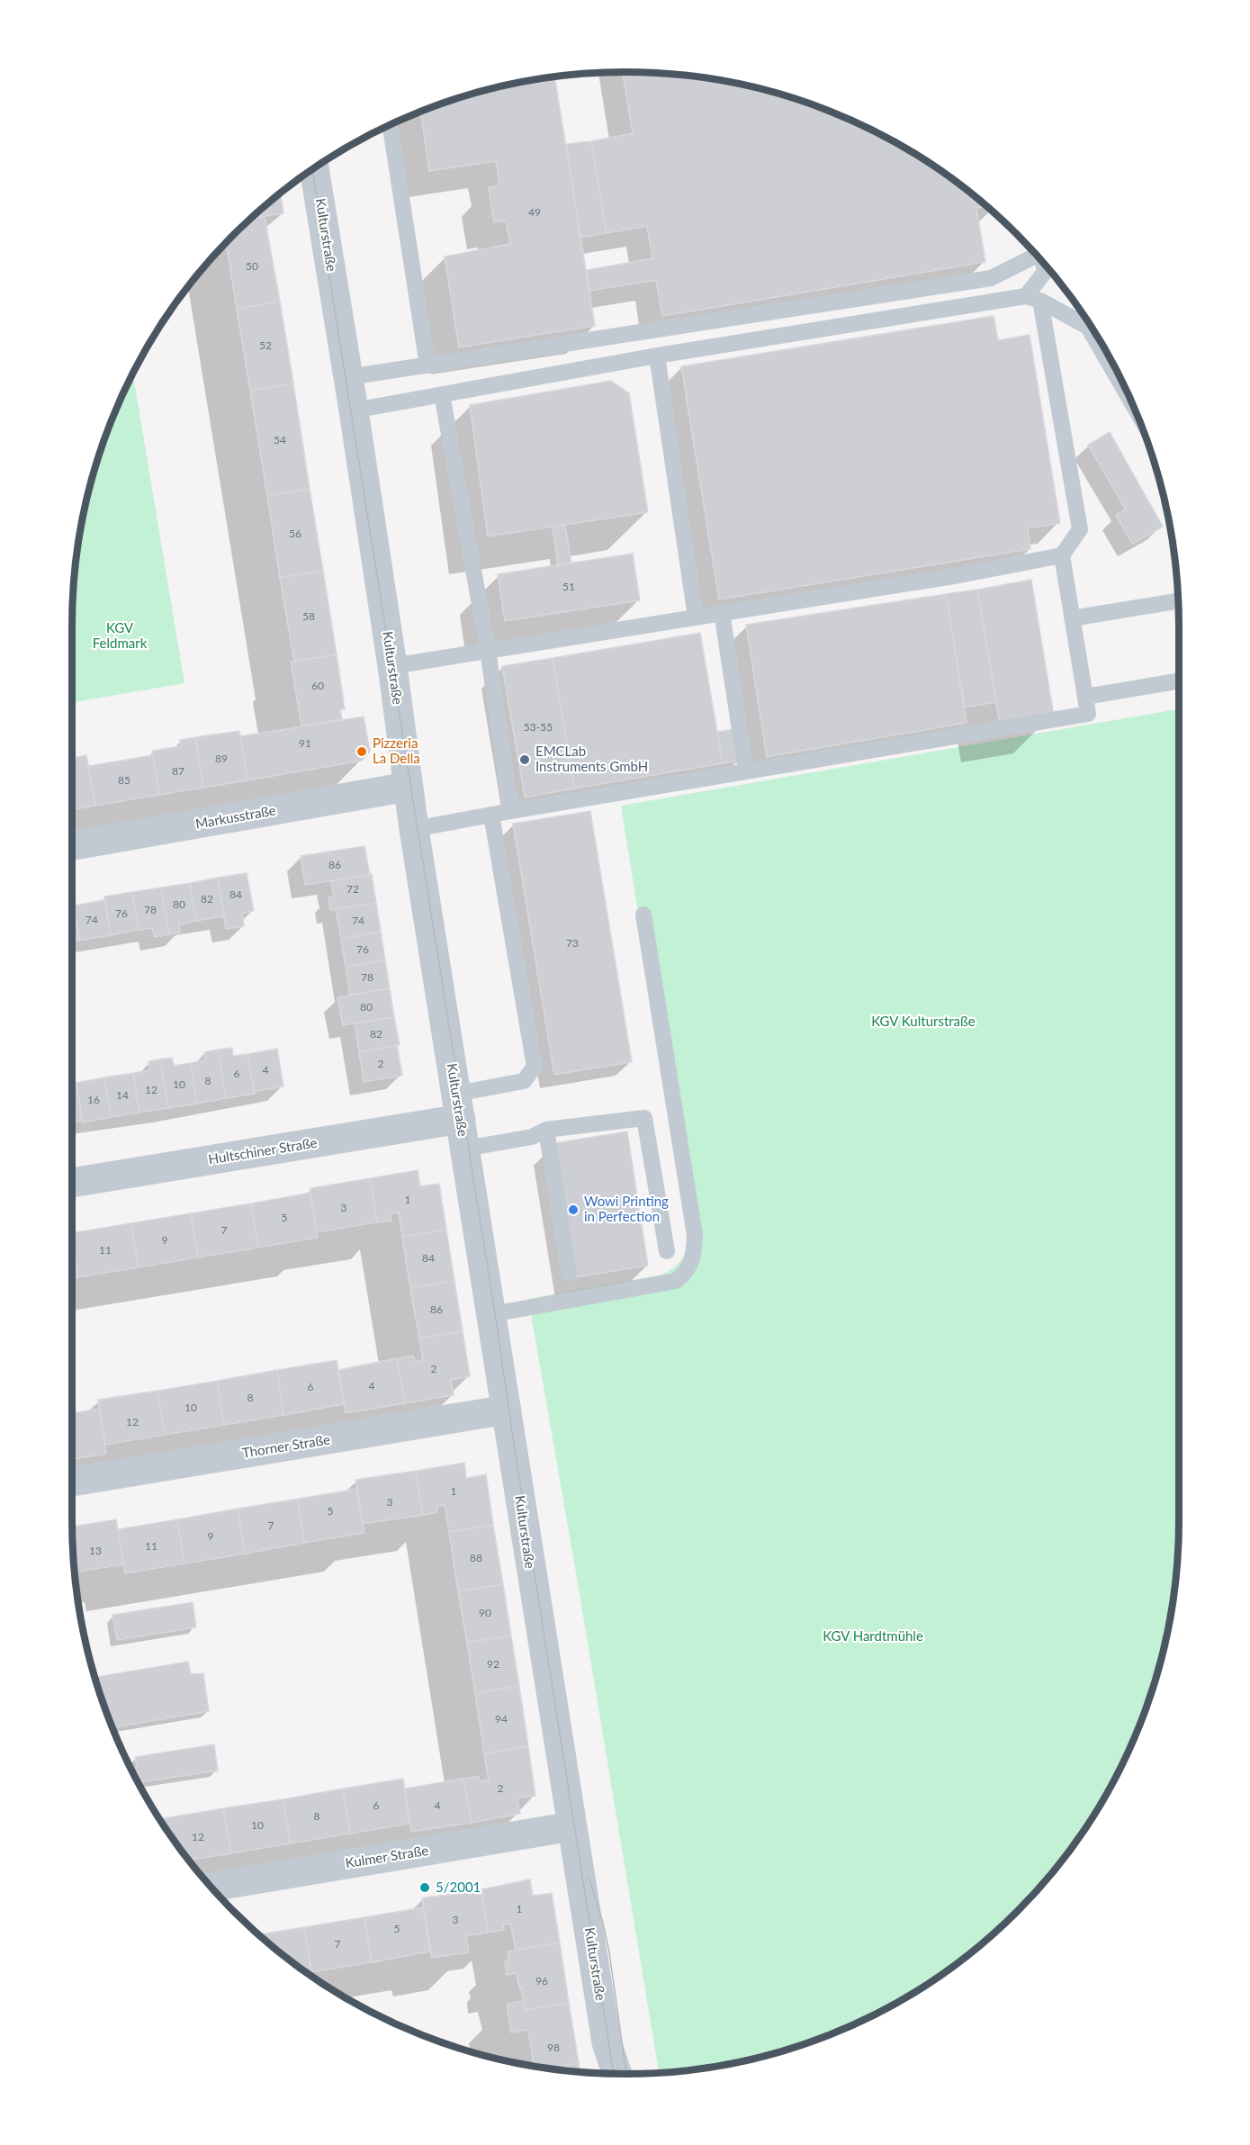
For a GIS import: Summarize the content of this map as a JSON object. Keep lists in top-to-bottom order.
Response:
{
  "streets": {
    "street": [
      "Kulturstraße",
      "Markusstraße",
      "Hultschiner Straße",
      "Thorner Straße",
      "Kulmer Straße"
    ]
  },
  "crossings": [
    ["Kulturstraße", "Markusstraße"],
    ["Kulturstraße", "Hultschiner Straße"],
    ["Kulturstraße", "Thorner Straße"],
    ["Kulturstraße", "Kulmer Straße"]
  ],
  "parks": ["KGV Feldmark", "KGV Kulturstraße", "KGV Hardtmühle"],
  "places": [
    "Pizzeria La Della",
    "EMCLab Instruments GmbH",
    "Wowi Printing in Perfection",
    "5/2001"
  ],
  "house_numbers": [
    "49",
    "50",
    "52",
    "54",
    "56",
    "51",
    "58",
    "60",
    "53-55",
    "91",
    "89",
    "87",
    "85",
    "86",
    "72",
    "84",
    "82",
    "80",
    "78",
    "76",
    "74",
    "74",
    "73",
    "76",
    "78",
    "80",
    "82",
    "2",
    "4",
    "6",
    "8",
    "10",
    "12",
    "14",
    "16",
    "1",
    "3",
    "5",
    "7",
    "9",
    "11",
    "84",
    "86",
    "2",
    "4",
    "6",
    "8",
    "10",
    "12",
    "1",
    "3",
    "5",
    "7",
    "9",
    "11",
    "13",
    "88",
    "90",
    "92",
    "94",
    "2",
    "6",
    "4",
    "8",
    "10",
    "12",
    "1",
    "3",
    "5",
    "7",
    "96",
    "98"
  ]
}
